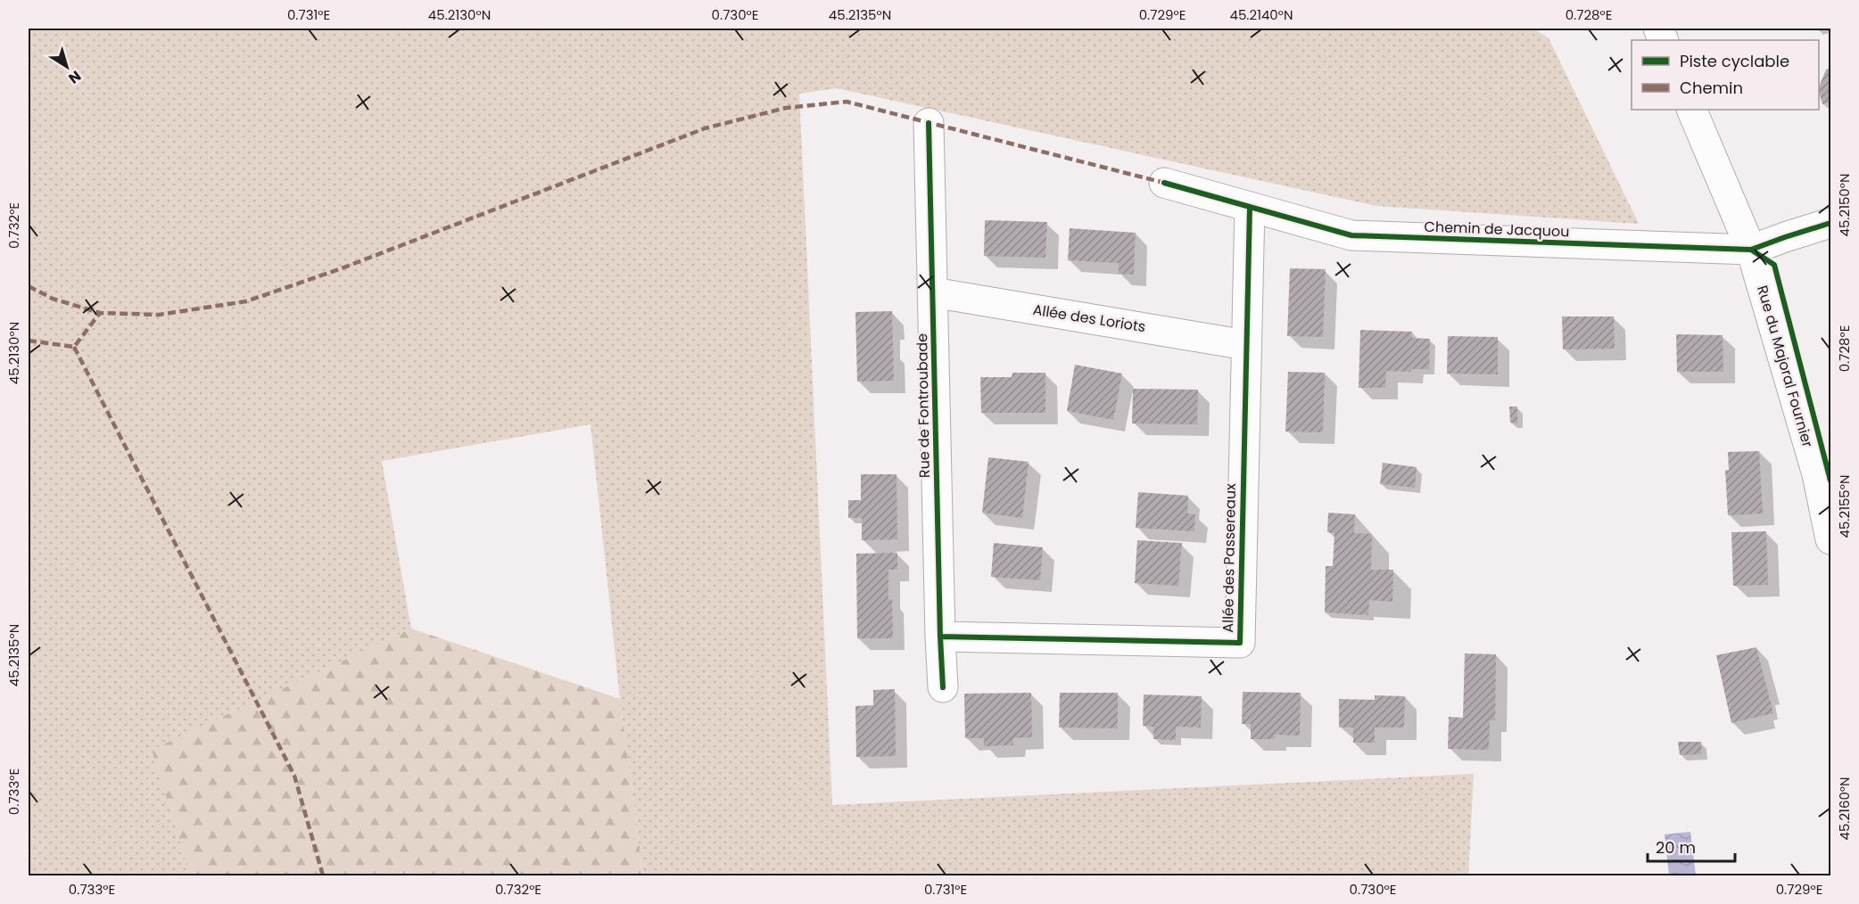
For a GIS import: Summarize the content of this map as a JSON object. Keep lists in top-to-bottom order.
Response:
{
  "streets": {
    "street": [
      "Chemin de Jacquou",
      "Allée des Loriots",
      "Rue du Majoral Fournier",
      "Rue de Fontroubade",
      "Allée des Passereaux"
    ]
  },
  "crossings": [
    ["Chemin de Jacquou", "Rue du Majoral Fournier"],
    ["Chemin de Jacquou", "Allée des Passereaux"],
    ["Allée des Loriots", "Rue de Fontroubade"],
    ["Allée des Loriots", "Allée des Passereaux"],
    ["Rue de Fontroubade", "Allée des Passereaux"]
  ],
  "legend": ["Piste cyclable", "Chemin"],
  "scale_bar": "20 m",
  "north": "bottom right",
  "coordinates": [
    "0.731°E",
    "45.2130°N",
    "0.730°E",
    "45.2135°N",
    "0.729°E",
    "45.2140°N",
    "0.728°E",
    "45.2150°N",
    "0.732°E",
    "45.2155°N",
    "0.733°E",
    "45.2160°N"
  ]
}
